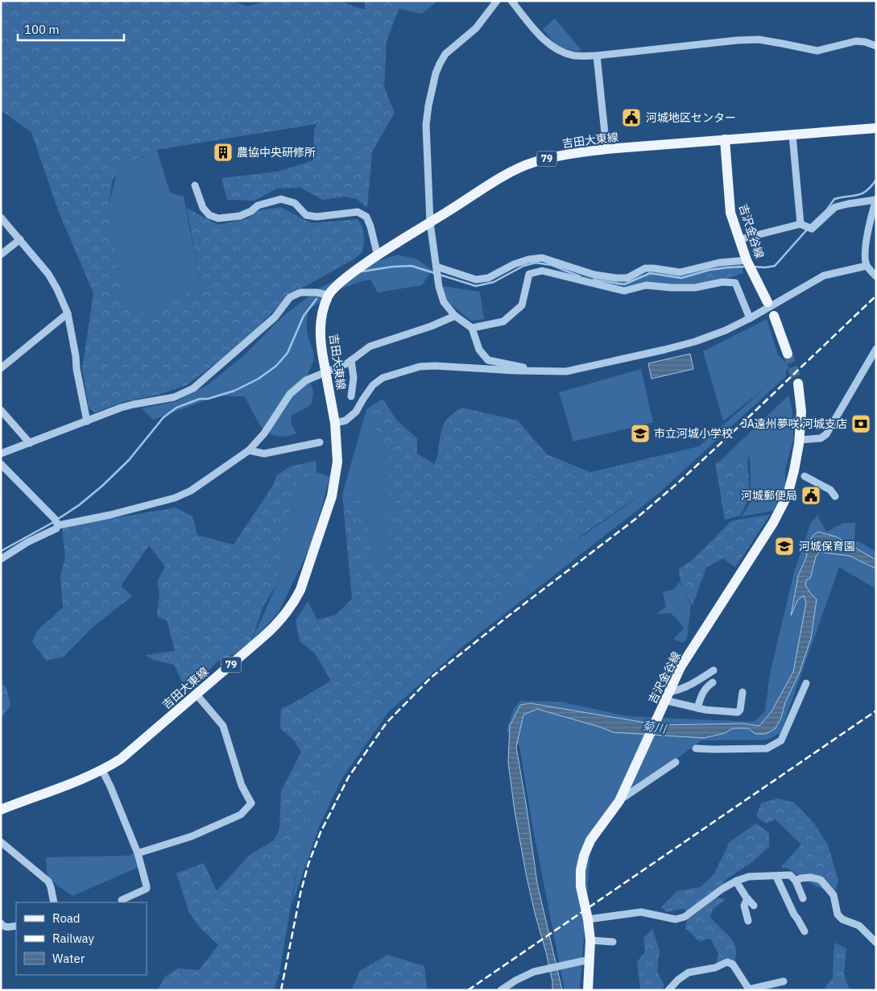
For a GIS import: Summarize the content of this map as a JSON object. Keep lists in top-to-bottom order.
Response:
{
  "streets": {
    "main road": ["吉田大東線", "79", "吉沢金谷線"]
  },
  "crossings": [
    ["吉田大東線", "吉沢金谷線"]
  ],
  "water": ["菊川"],
  "places": {
    "public building": ["河城地区センター", "河城郵便局"],
    "building": ["農協中央研修所"],
    "bank": ["JA遠州夢咲 河城支店"],
    "school or university": ["市立河城小学校", "河城保育園"]
  },
  "legend": ["Road", "Railway", "Water"],
  "scale_bar": "100 m"
}
